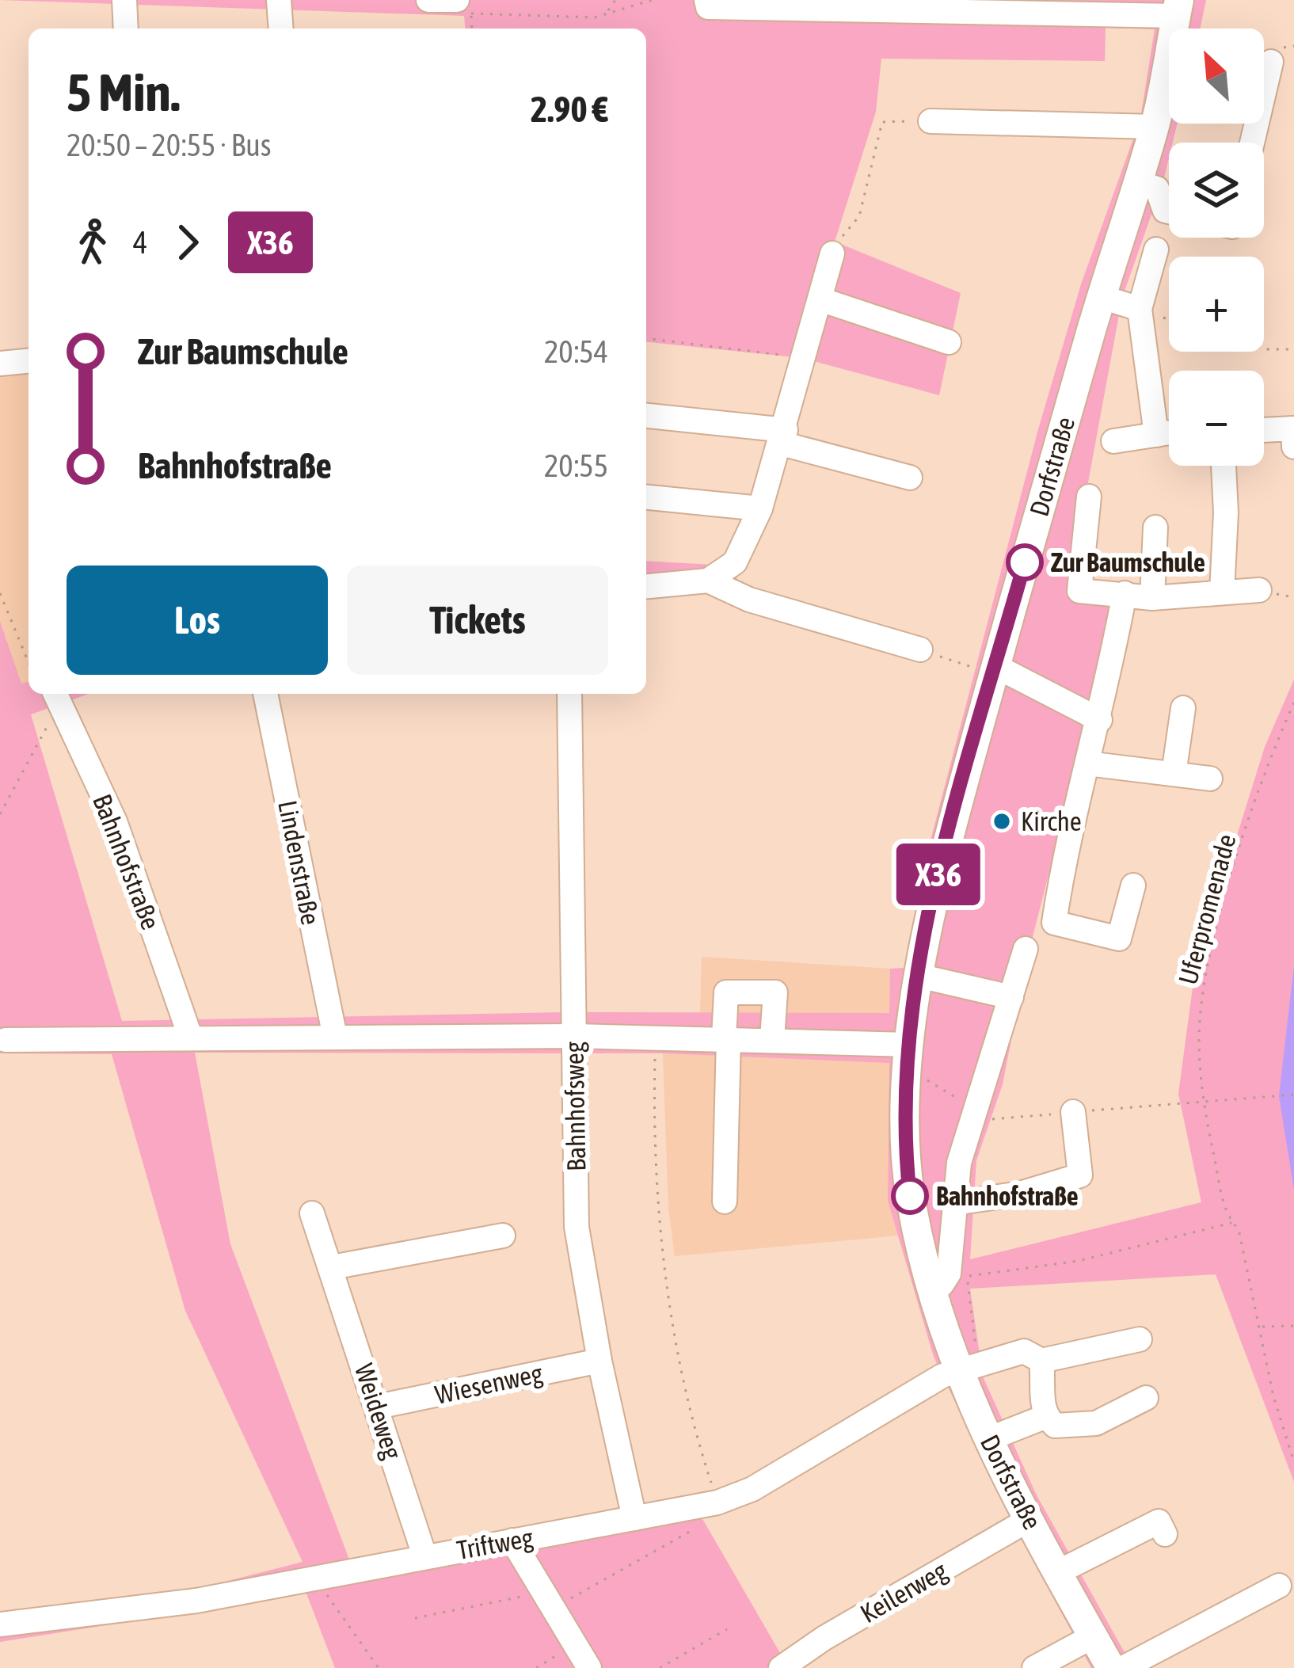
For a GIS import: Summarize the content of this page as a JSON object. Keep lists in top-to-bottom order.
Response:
{
  "streets": {
    "main road": ["Dorfstraße"],
    "street": [
      "Bahnhofstraße",
      "Lindenstraße",
      "Bahnhofsweg",
      "Wiesenweg",
      "Weideweg",
      "Triftweg",
      "Keilerweg"
    ],
    "path": ["Uferpromenade"]
  },
  "crossings": [
    ["Dorfstraße", "Triftweg"],
    ["Dorfstraße", "Keilerweg"],
    ["Bahnhofsweg", "Wiesenweg"],
    ["Bahnhofsweg", "Triftweg"],
    ["Wiesenweg", "Weideweg"],
    ["Weideweg", "Triftweg"]
  ],
  "places": ["Zur Baumschule", "Kirche", "Bahnhofstraße"],
  "lines": ["bus line X36"],
  "north": "top left",
  "page": {
    "on_map": "X36",
    "map_buttons": ["+", "−"],
    "heading": ["5 Min.", "20:50 – 20:55 · Bus", "2.90 €"],
    "legs": ["4", "X36"],
    "list": [
      {
        "name": "Zur Baumschule",
        "value": "20:54"
      },
      {
        "name": "Bahnhofstraße",
        "value": "20:55"
      }
    ],
    "buttons": ["Los", "Tickets"]
  }
}
